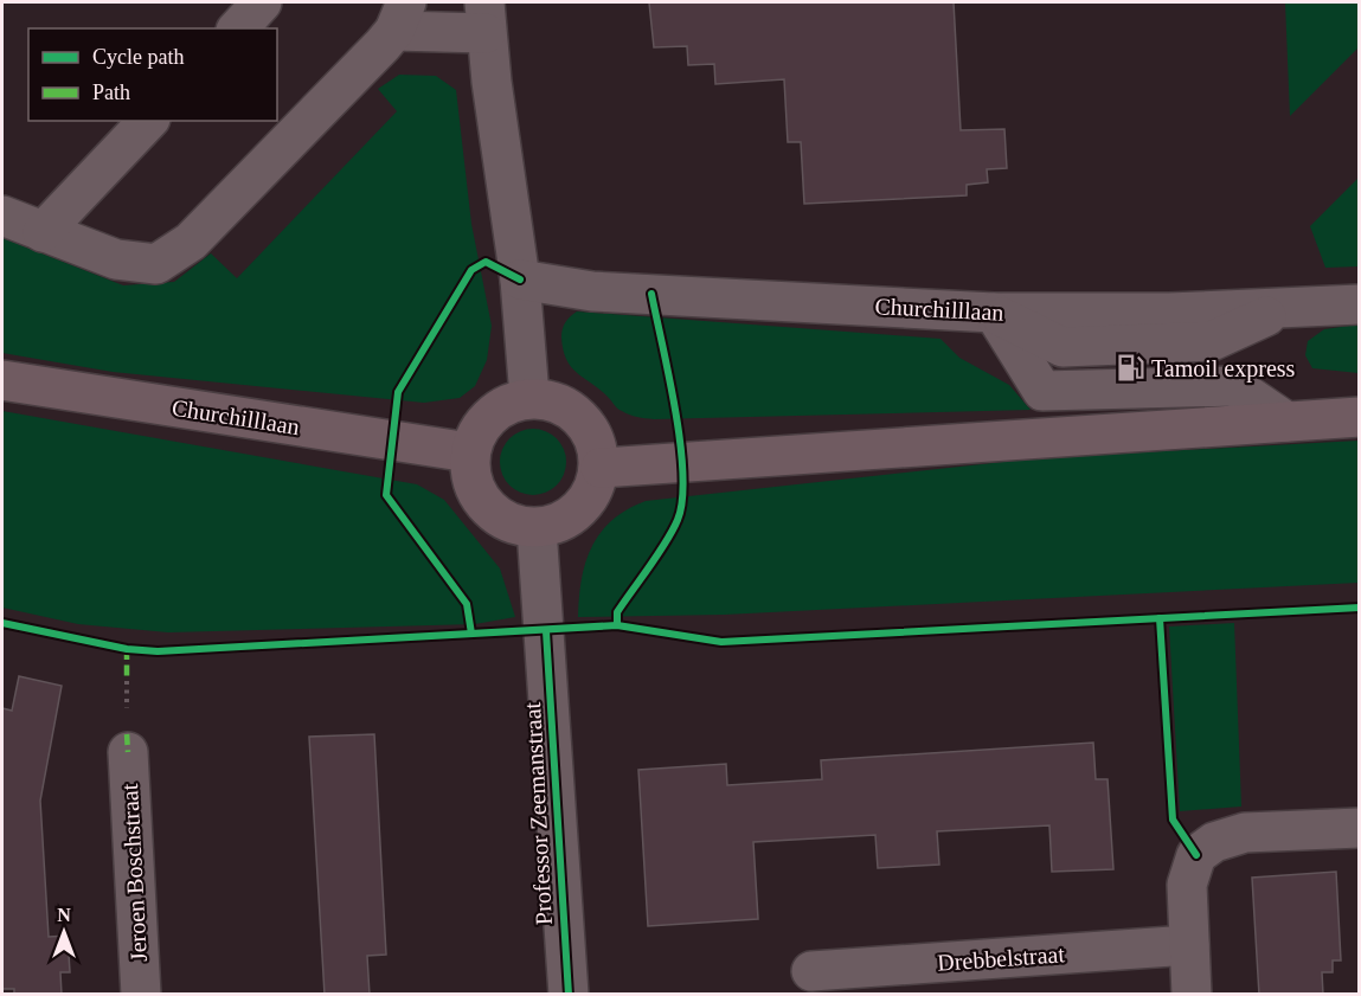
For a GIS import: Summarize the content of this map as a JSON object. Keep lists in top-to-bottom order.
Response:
{
  "streets": {
    "main road": ["Churchilllaan"],
    "street": ["Professor Zeemanstraat", "Jeroen Boschstraat", "Drebbelstraat"]
  },
  "crossings": [
    ["Churchilllaan", "Professor Zeemanstraat"]
  ],
  "places": {
    "fuel station": ["Tamoil express"]
  },
  "legend": ["Cycle path", "Path"],
  "north": "top"
}
